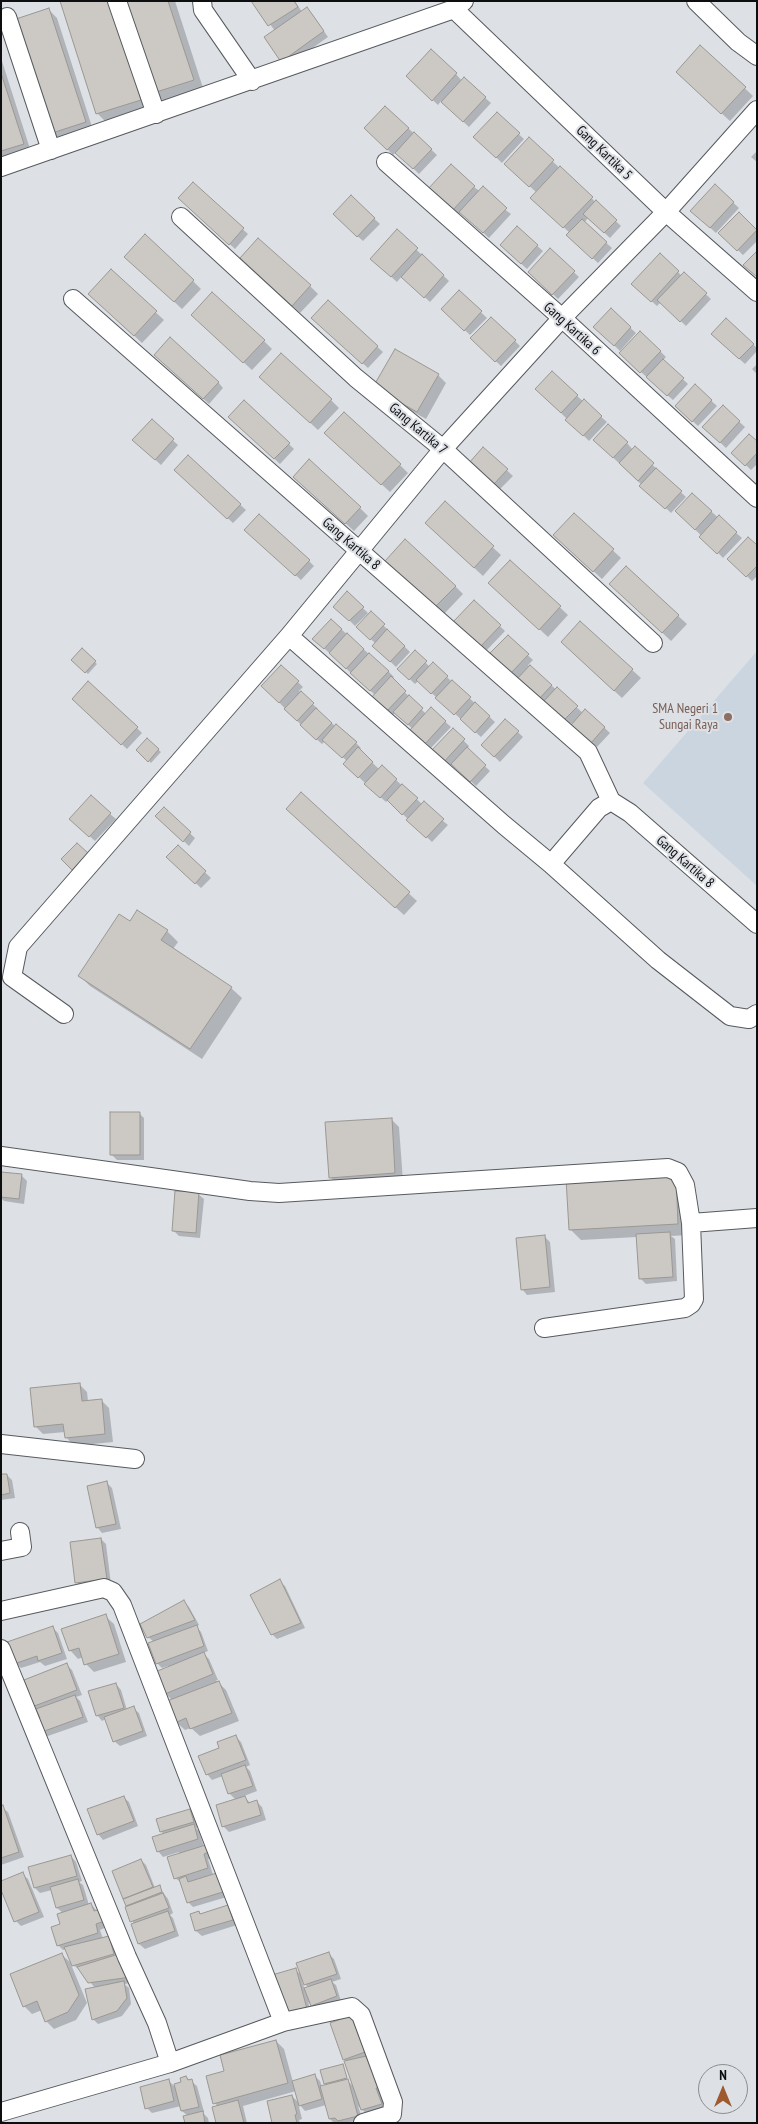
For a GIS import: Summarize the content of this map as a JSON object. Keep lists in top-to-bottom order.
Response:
{
  "streets": {
    "street": [
      "Gang Kartika 5",
      "Gang Kartika 6",
      "Gang Kartika 7",
      "Gang Kartika 8"
    ]
  },
  "places": ["SMA Negeri 1 Sungai Raya"],
  "north": "top"
}
